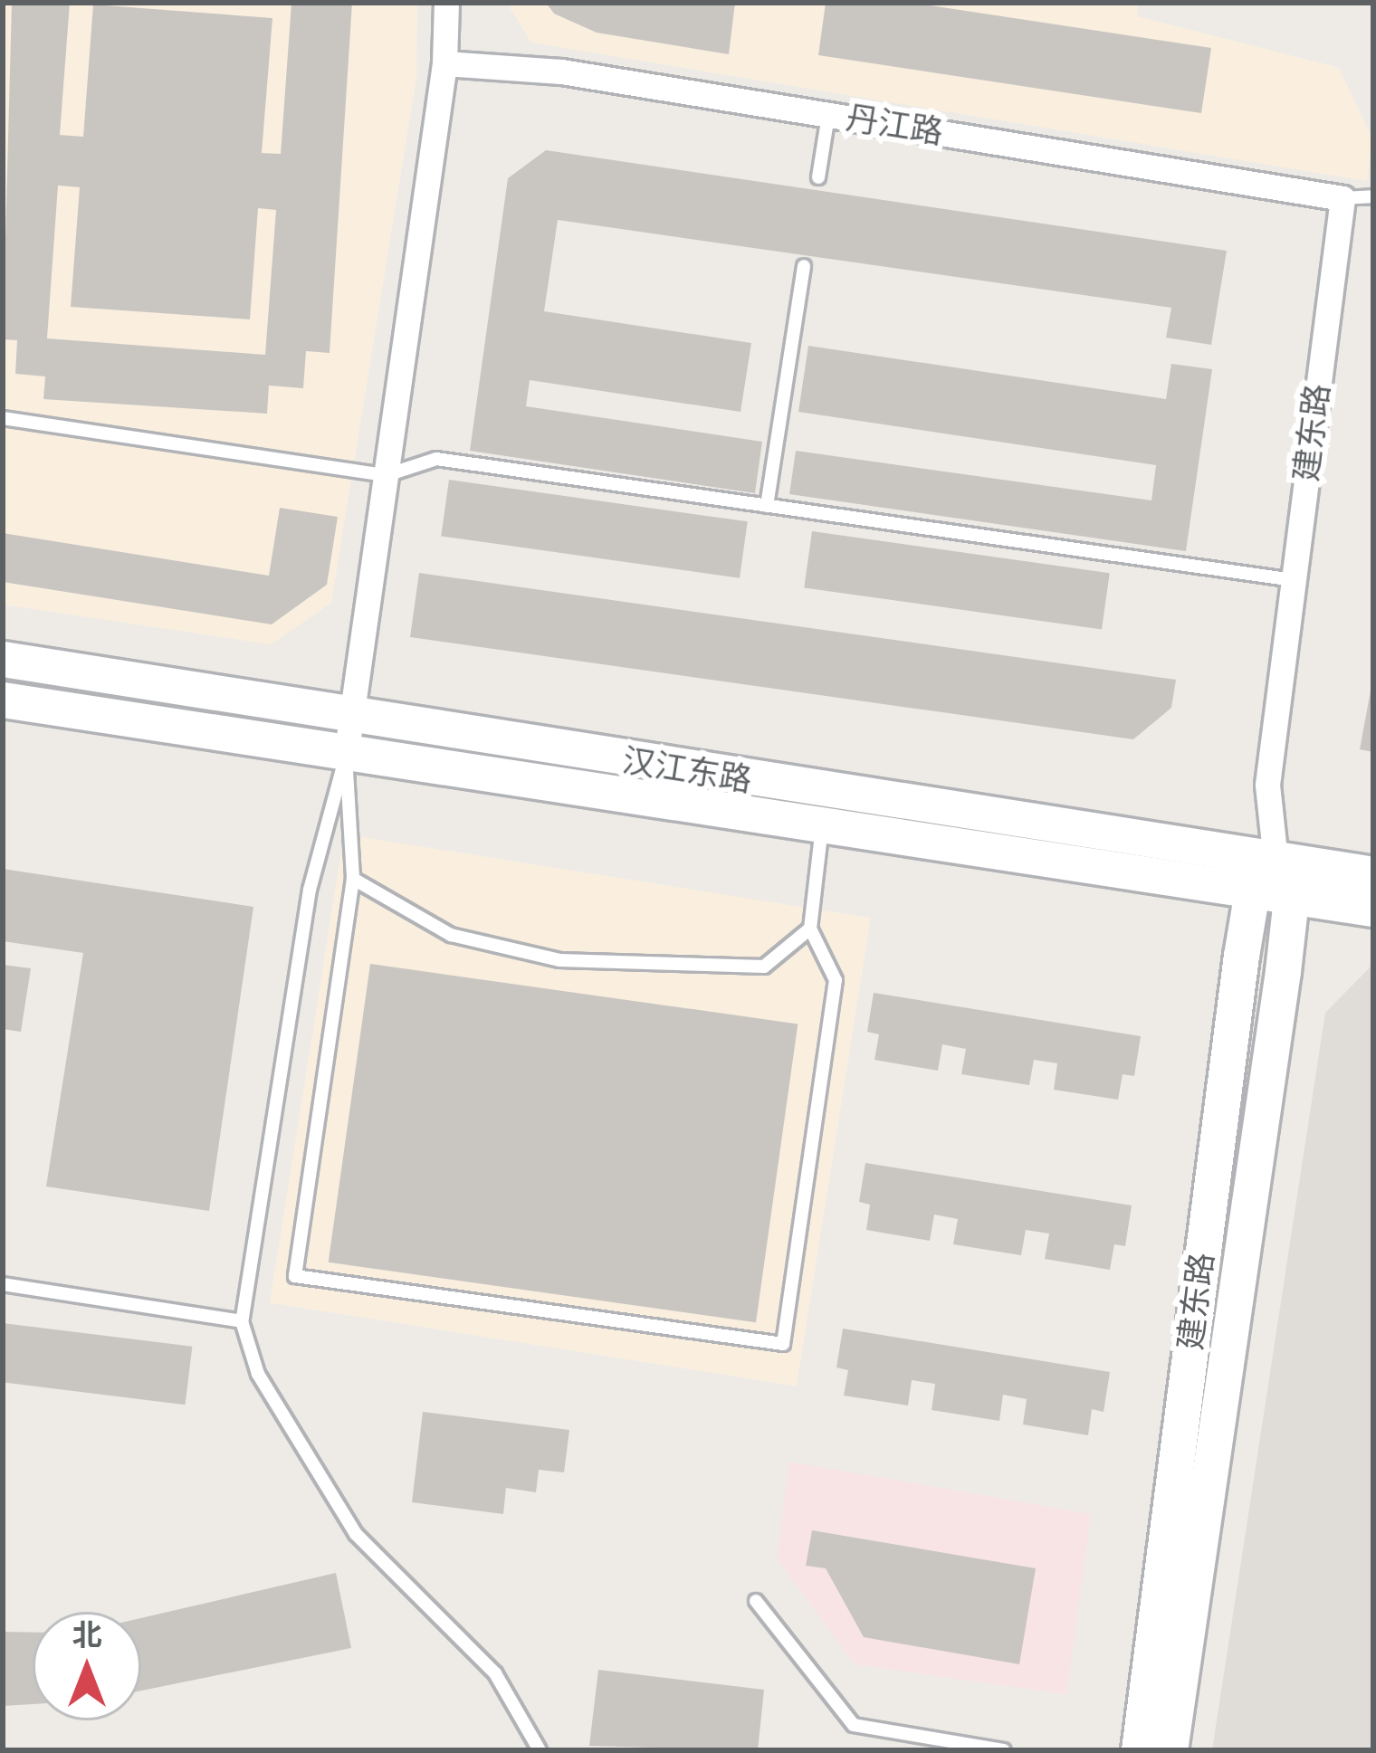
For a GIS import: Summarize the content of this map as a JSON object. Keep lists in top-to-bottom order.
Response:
{
  "streets": {
    "street": ["丹江路", "建东路", "汉江东路"]
  },
  "crossings": [
    ["丹江路", "建东路"],
    ["建东路", "汉江东路"]
  ],
  "north": "top"
}
